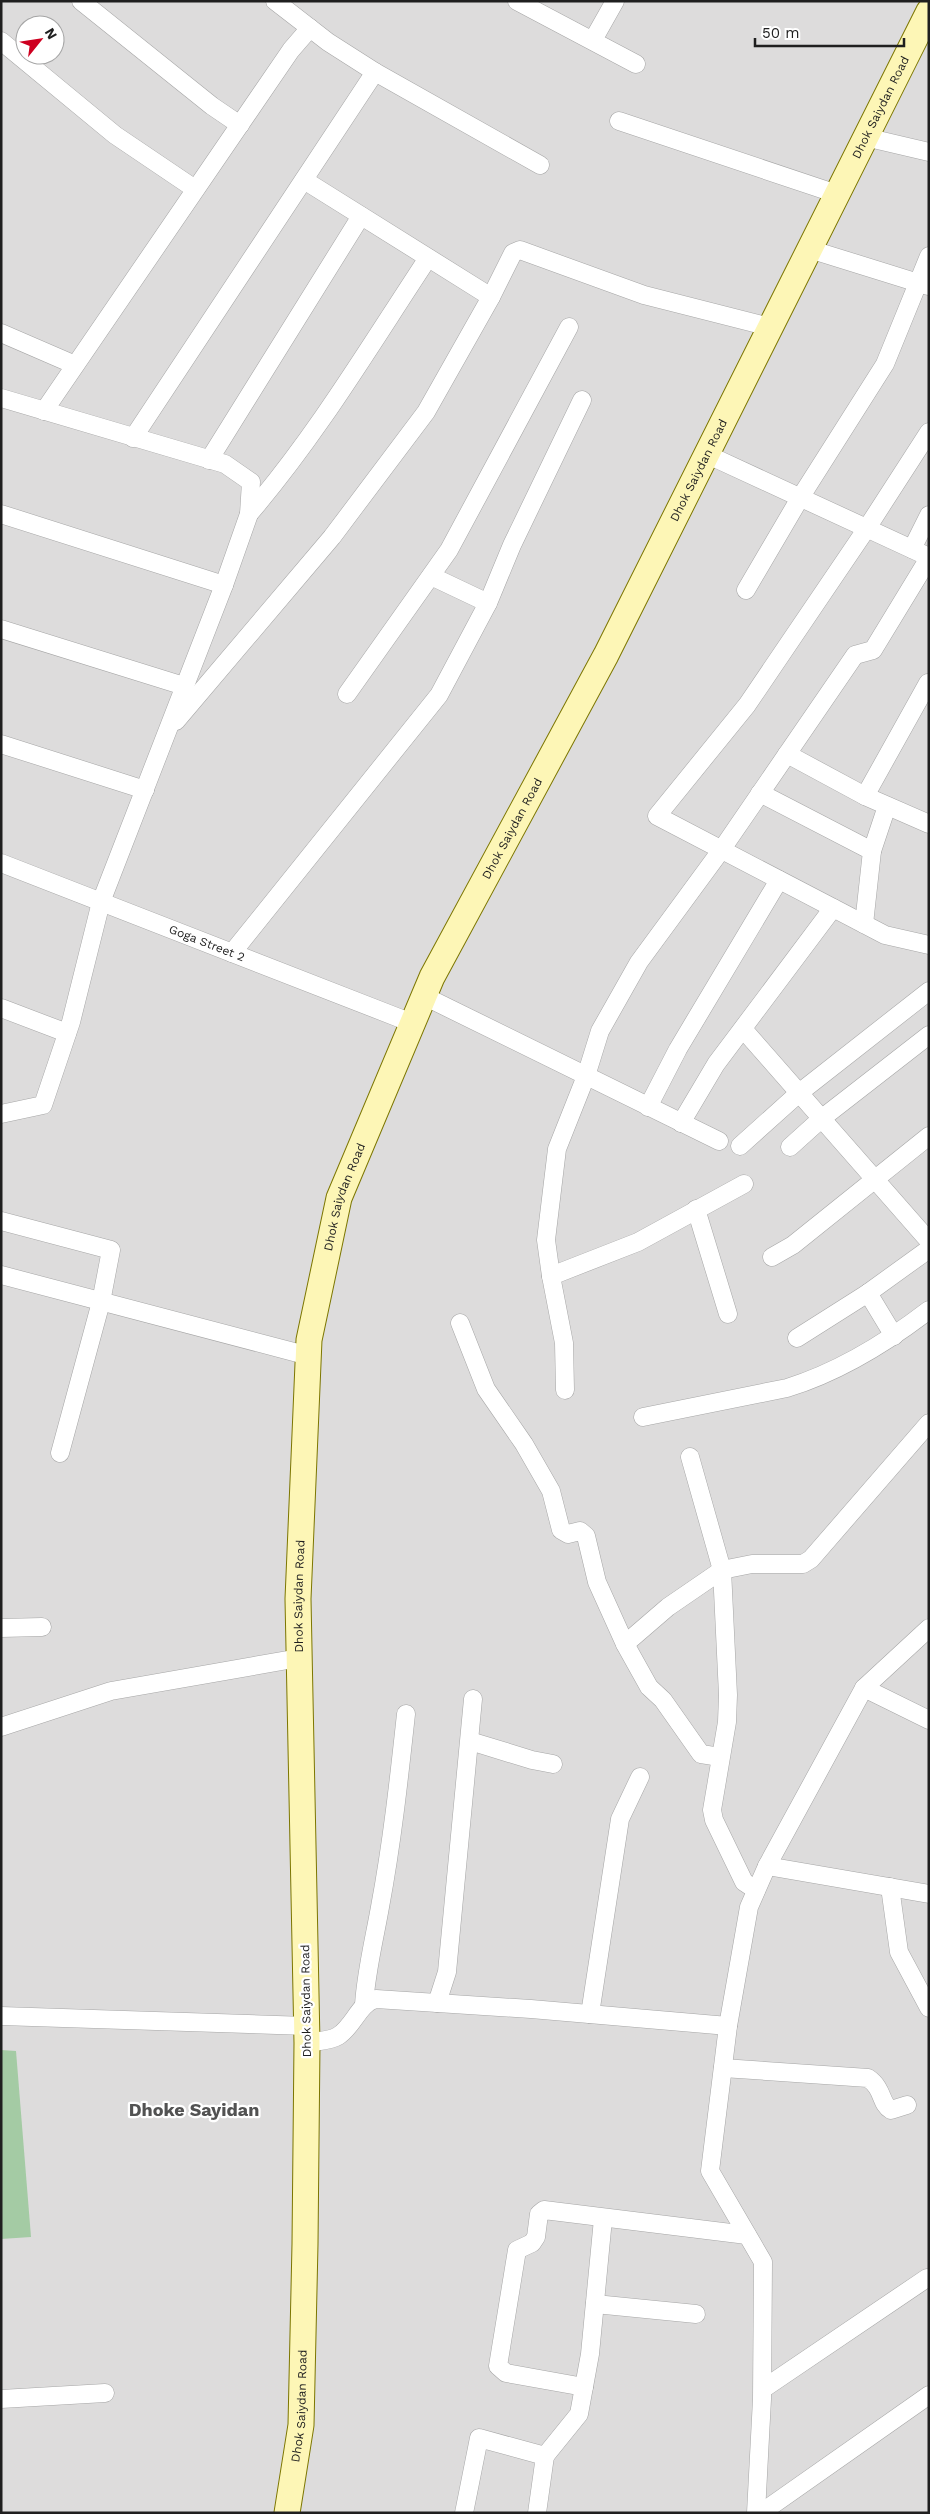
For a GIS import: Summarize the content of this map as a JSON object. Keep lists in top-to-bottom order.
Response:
{
  "streets": {
    "main road": ["Dhok Saiydan Road"],
    "street": ["Goga Street 2"]
  },
  "crossings": [
    ["Dhok Saiydan Road", "Goga Street 2"]
  ],
  "districts": ["Dhoke Sayidan"],
  "scale_bar": "50 m",
  "north": "top right"
}
